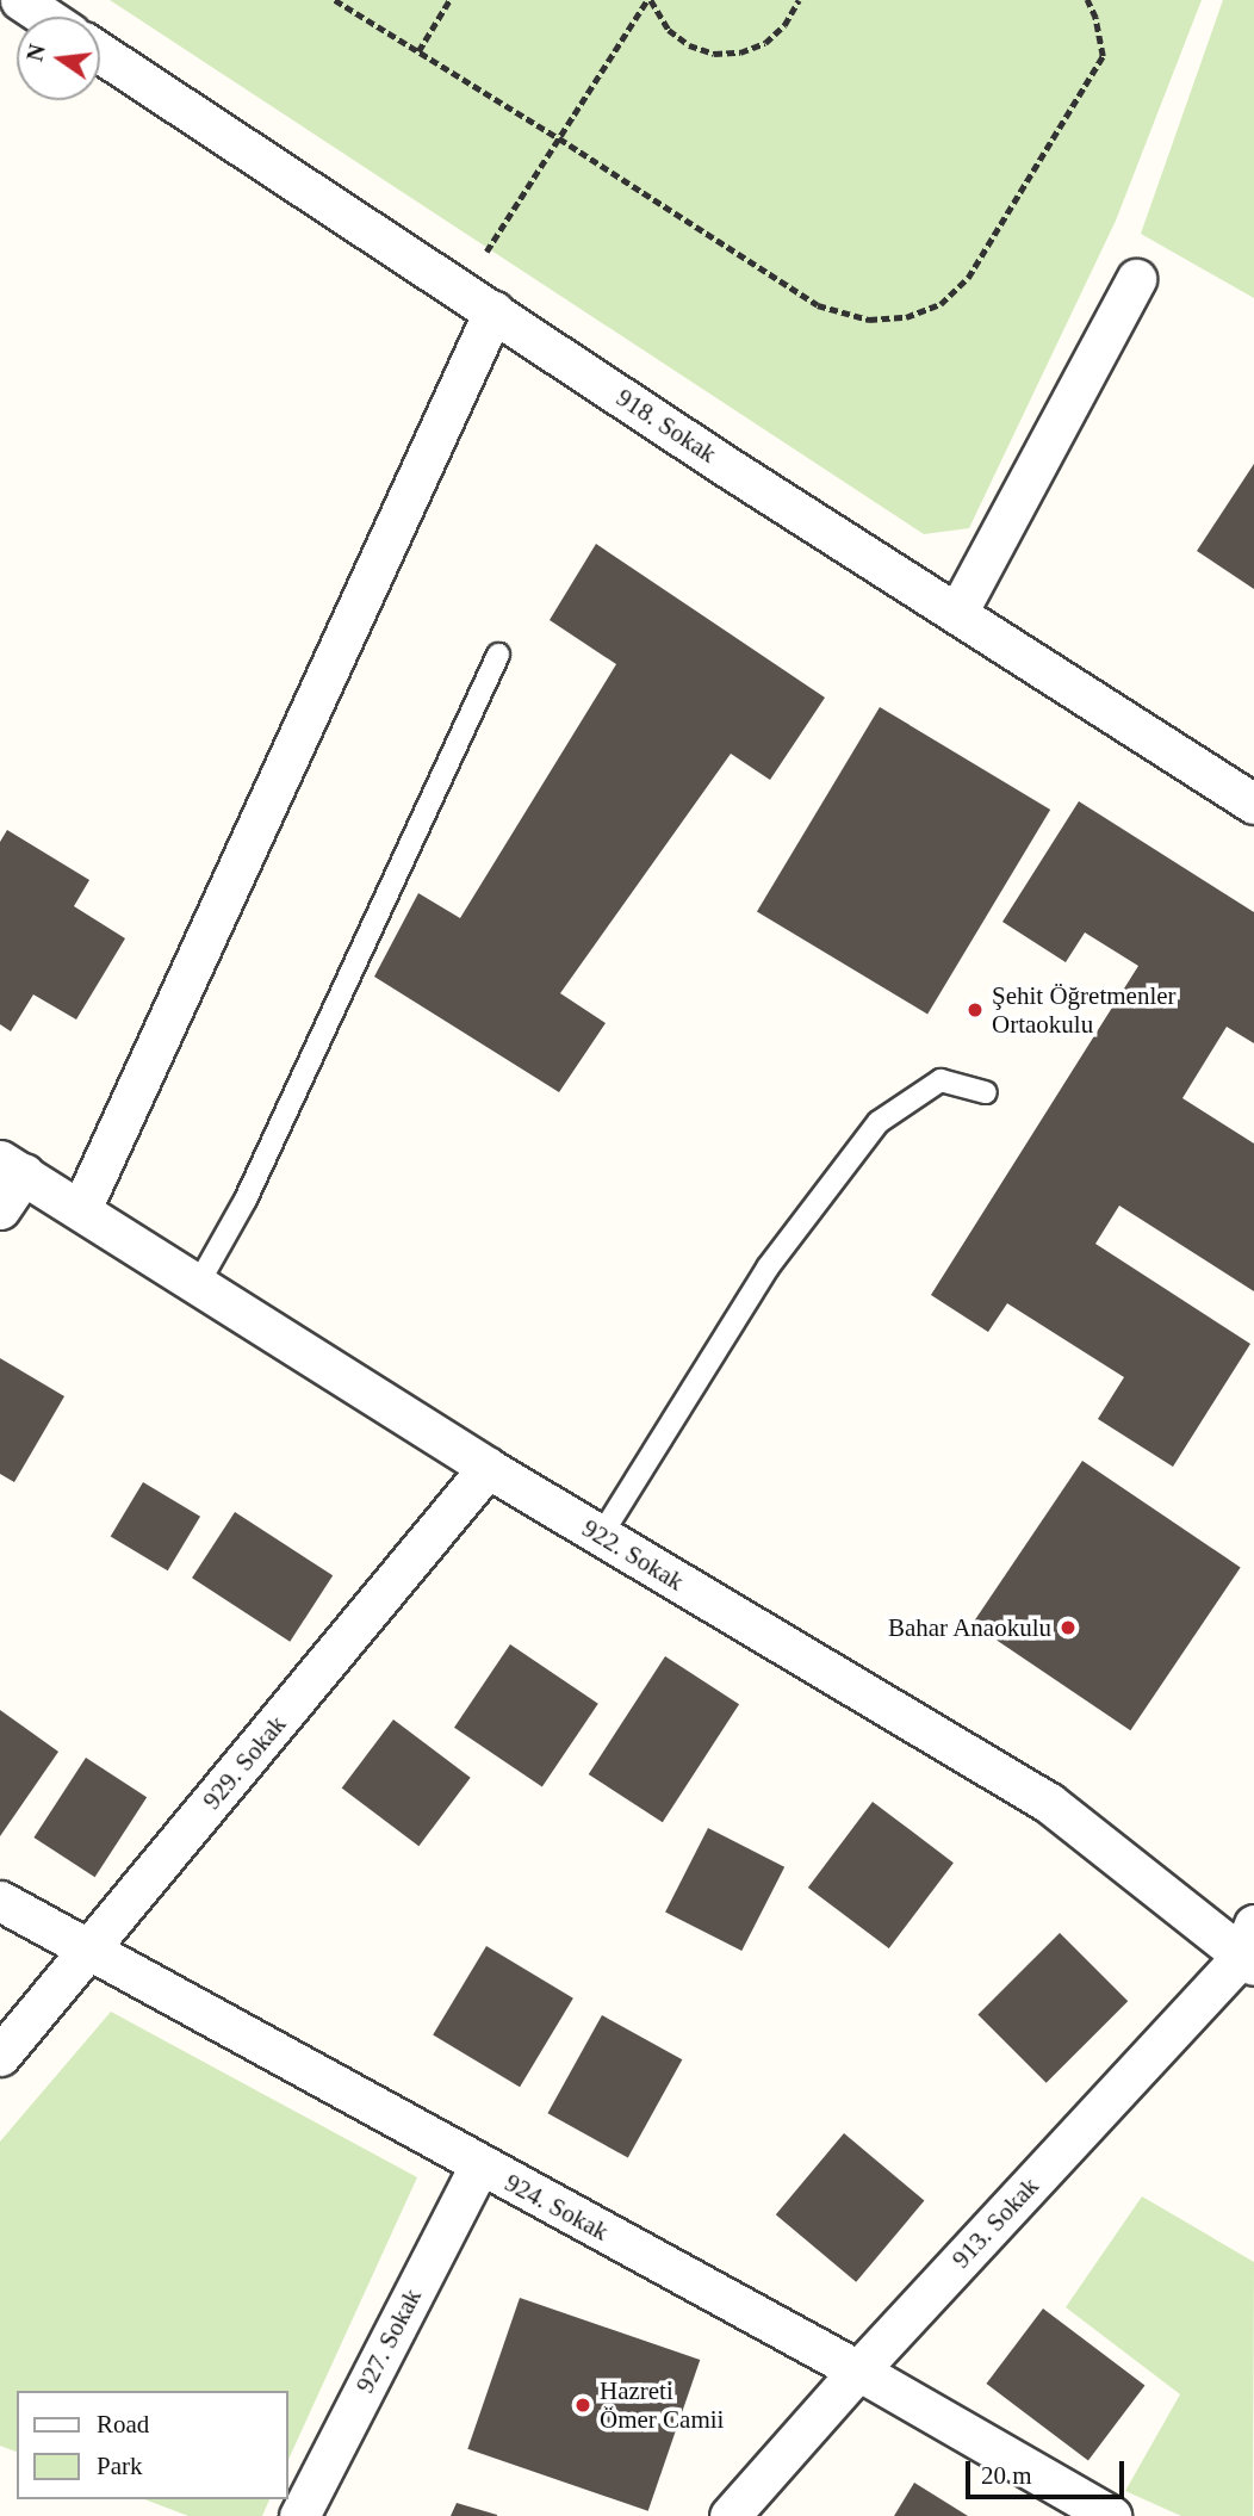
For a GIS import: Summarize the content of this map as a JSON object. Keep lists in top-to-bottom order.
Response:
{
  "streets": {
    "street": [
      "918. Sokak",
      "922. Sokak",
      "929. Sokak",
      "924. Sokak",
      "913. Sokak",
      "927. Sokak"
    ]
  },
  "crossings": [
    ["922. Sokak", "929. Sokak"],
    ["922. Sokak", "913. Sokak"],
    ["929. Sokak", "924. Sokak"],
    ["924. Sokak", "913. Sokak"],
    ["924. Sokak", "927. Sokak"]
  ],
  "places": ["Şehit Öğretmenler Ortaokulu", "Bahar Anaokulu", "Hazreti Ömer Camii"],
  "legend": ["Road", "Park"],
  "scale_bar": "20 m",
  "north": "left"
}
